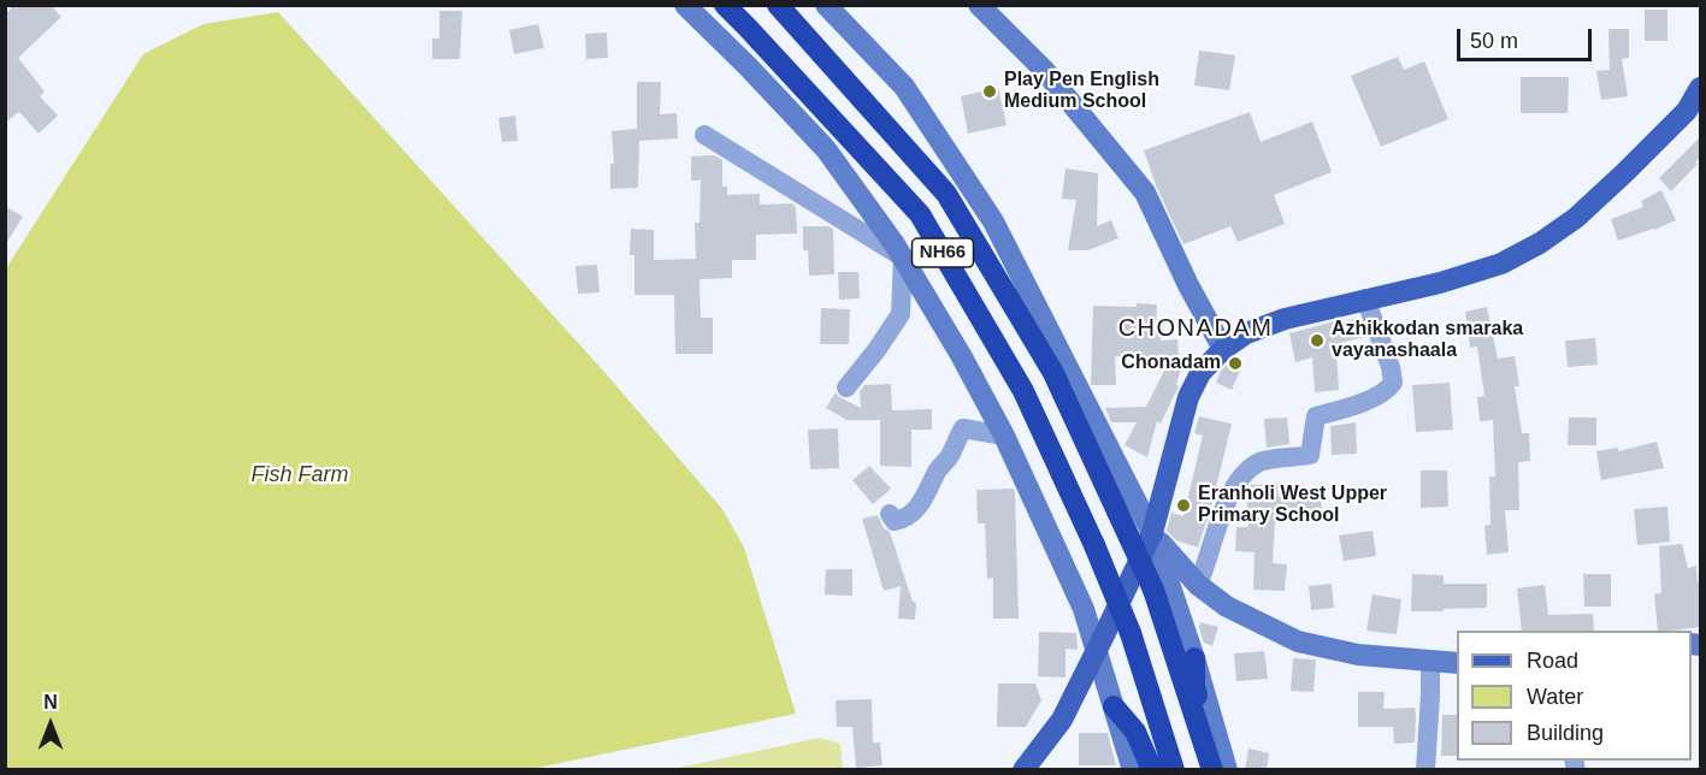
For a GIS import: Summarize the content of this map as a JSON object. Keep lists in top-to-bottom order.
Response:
{
  "streets": {
    "highway": ["NH66"]
  },
  "districts": ["CHONADAM"],
  "water": ["Fish Farm"],
  "places": [
    "Play Pen English Medium School",
    "Azhikkodan smaraka vayanashaala",
    "Chonadam",
    "Eranholi West Upper Primary School"
  ],
  "legend": ["Road", "Water", "Building"],
  "scale_bar": "50 m",
  "north": "top"
}
